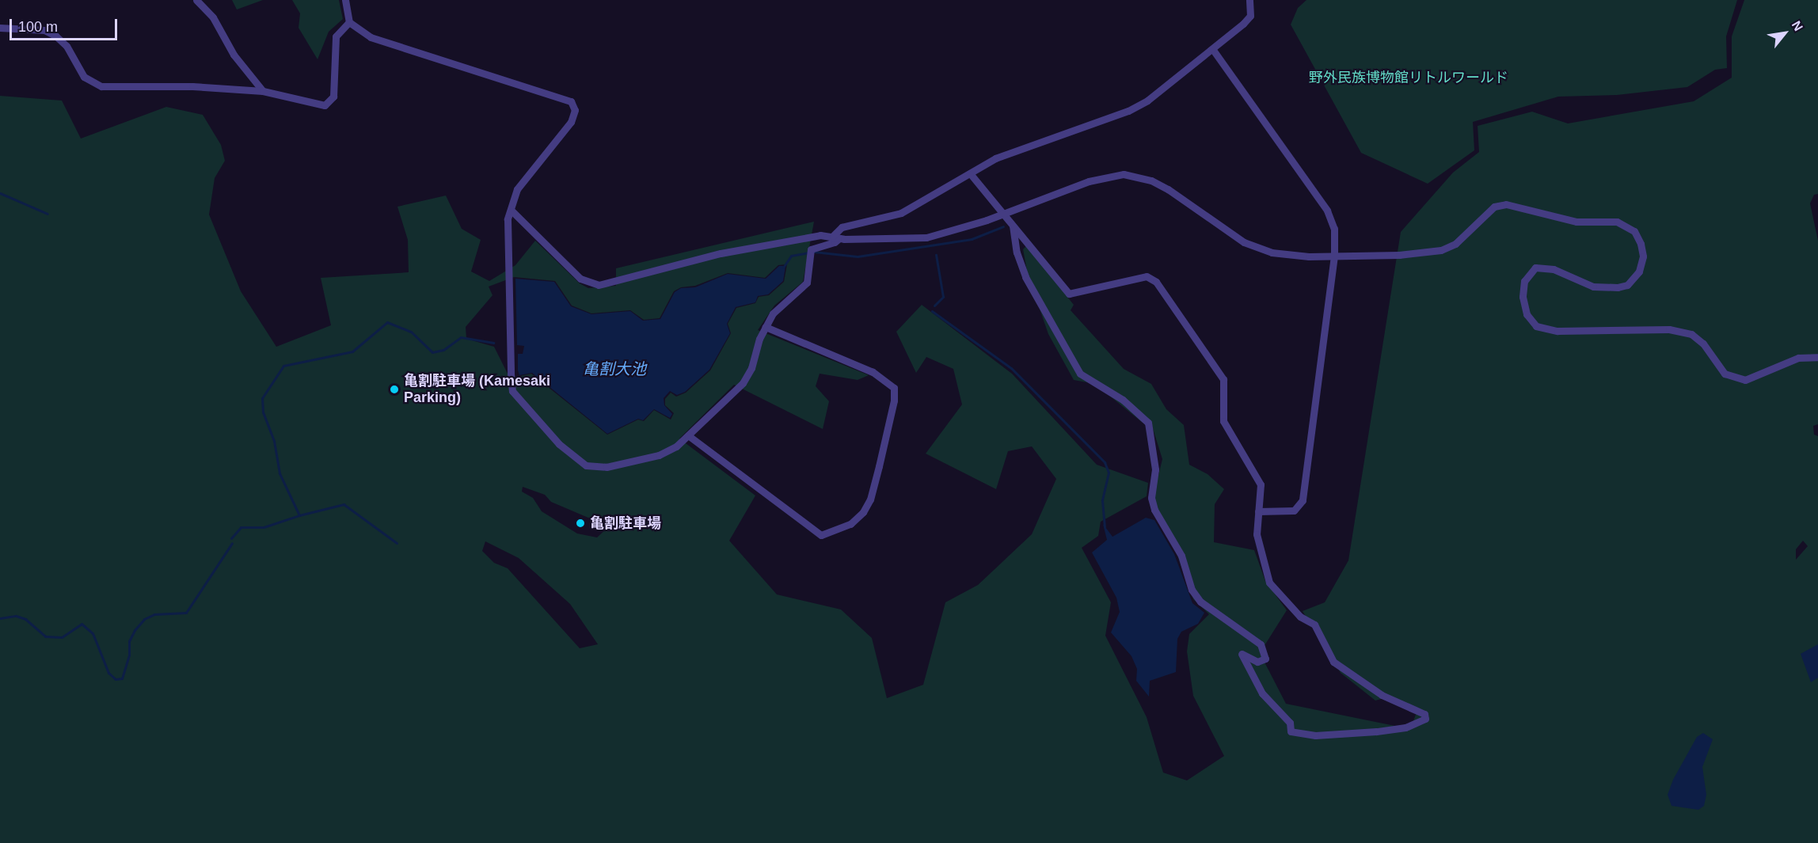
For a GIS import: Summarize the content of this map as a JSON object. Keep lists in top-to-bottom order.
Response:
{
  "water": ["亀割大池"],
  "parks": ["野外民族博物館リトルワールド"],
  "places": ["亀割駐車場 (Kamesaki Parking)", "亀割駐車場"],
  "scale_bar": "100 m",
  "north": "top right"
}
